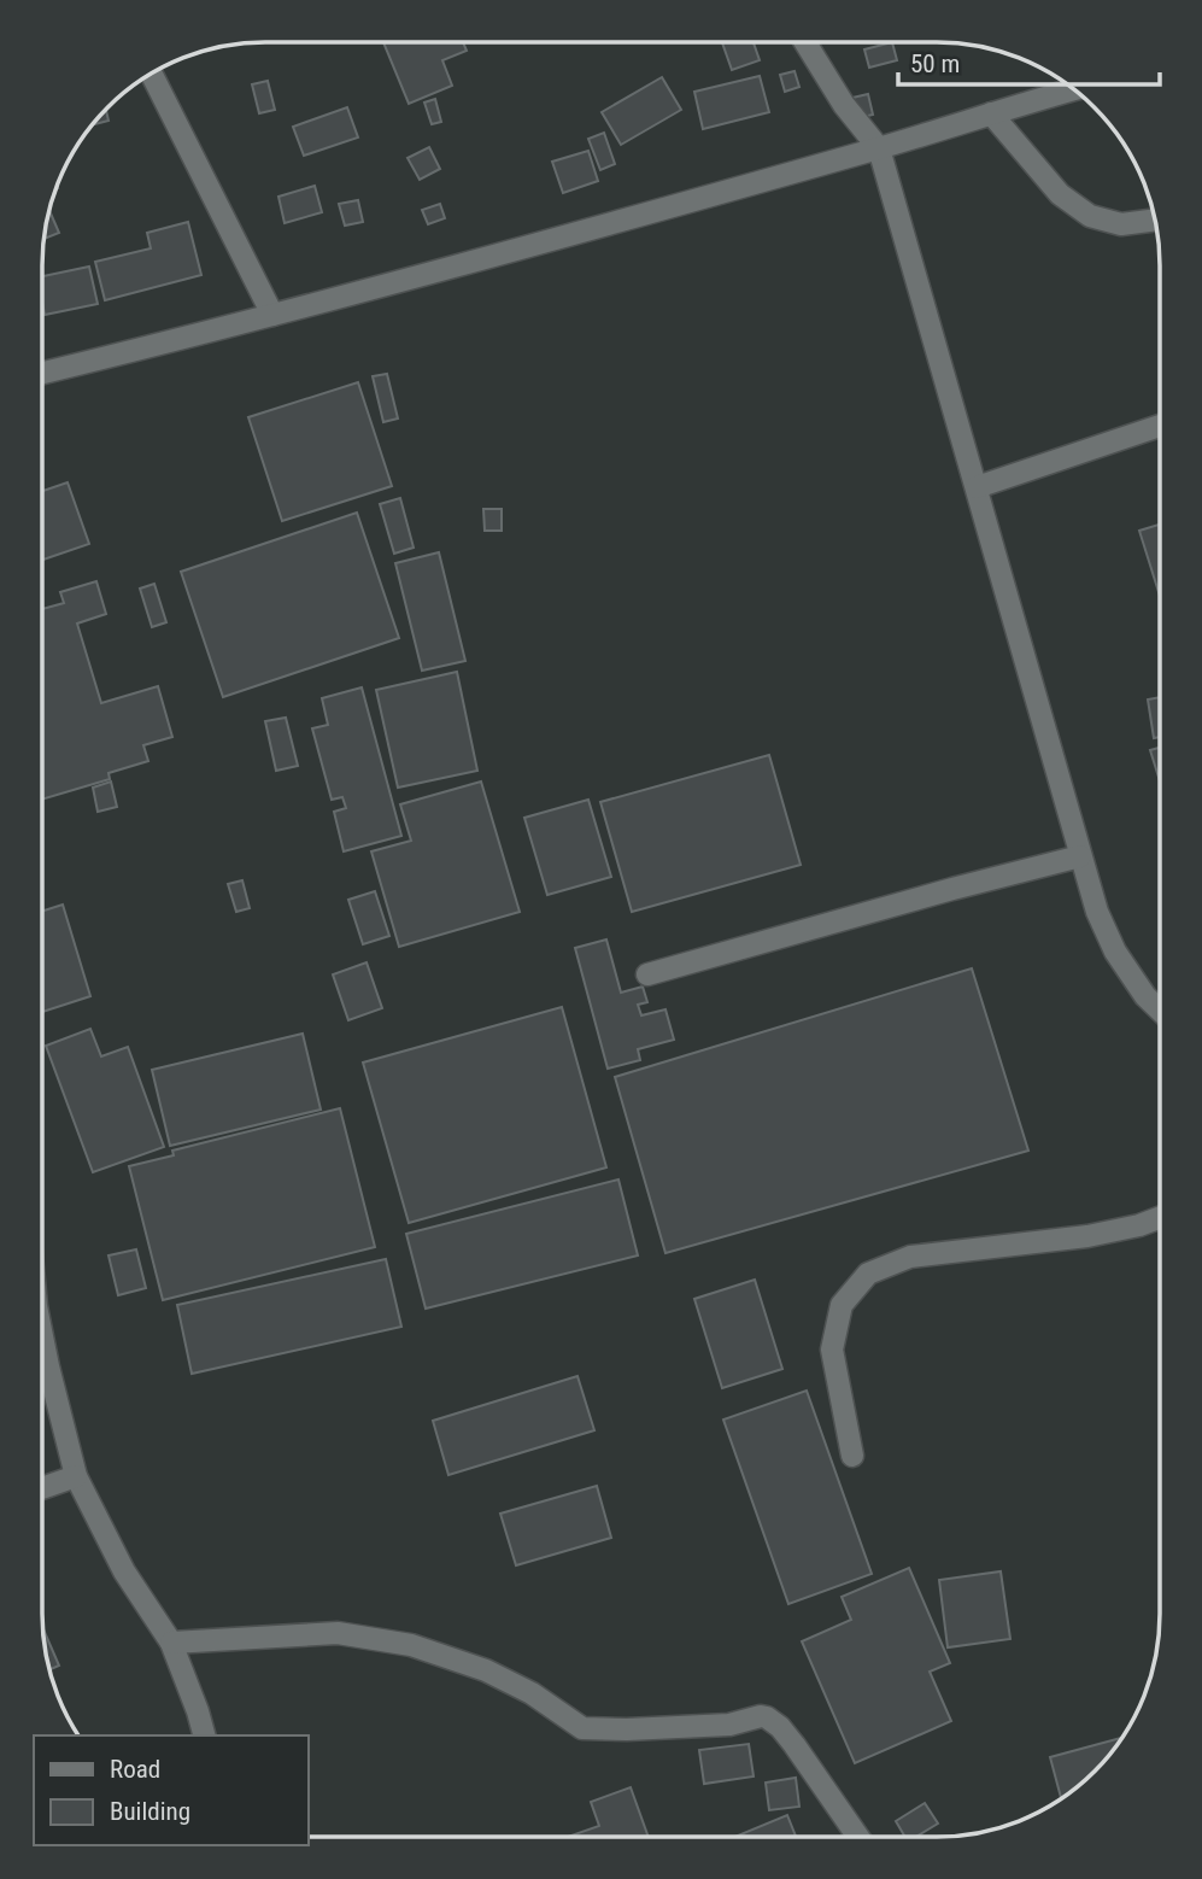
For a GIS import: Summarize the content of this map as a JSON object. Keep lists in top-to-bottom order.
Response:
{
  "legend": ["Road", "Building"],
  "scale_bar": "50 m"
}
